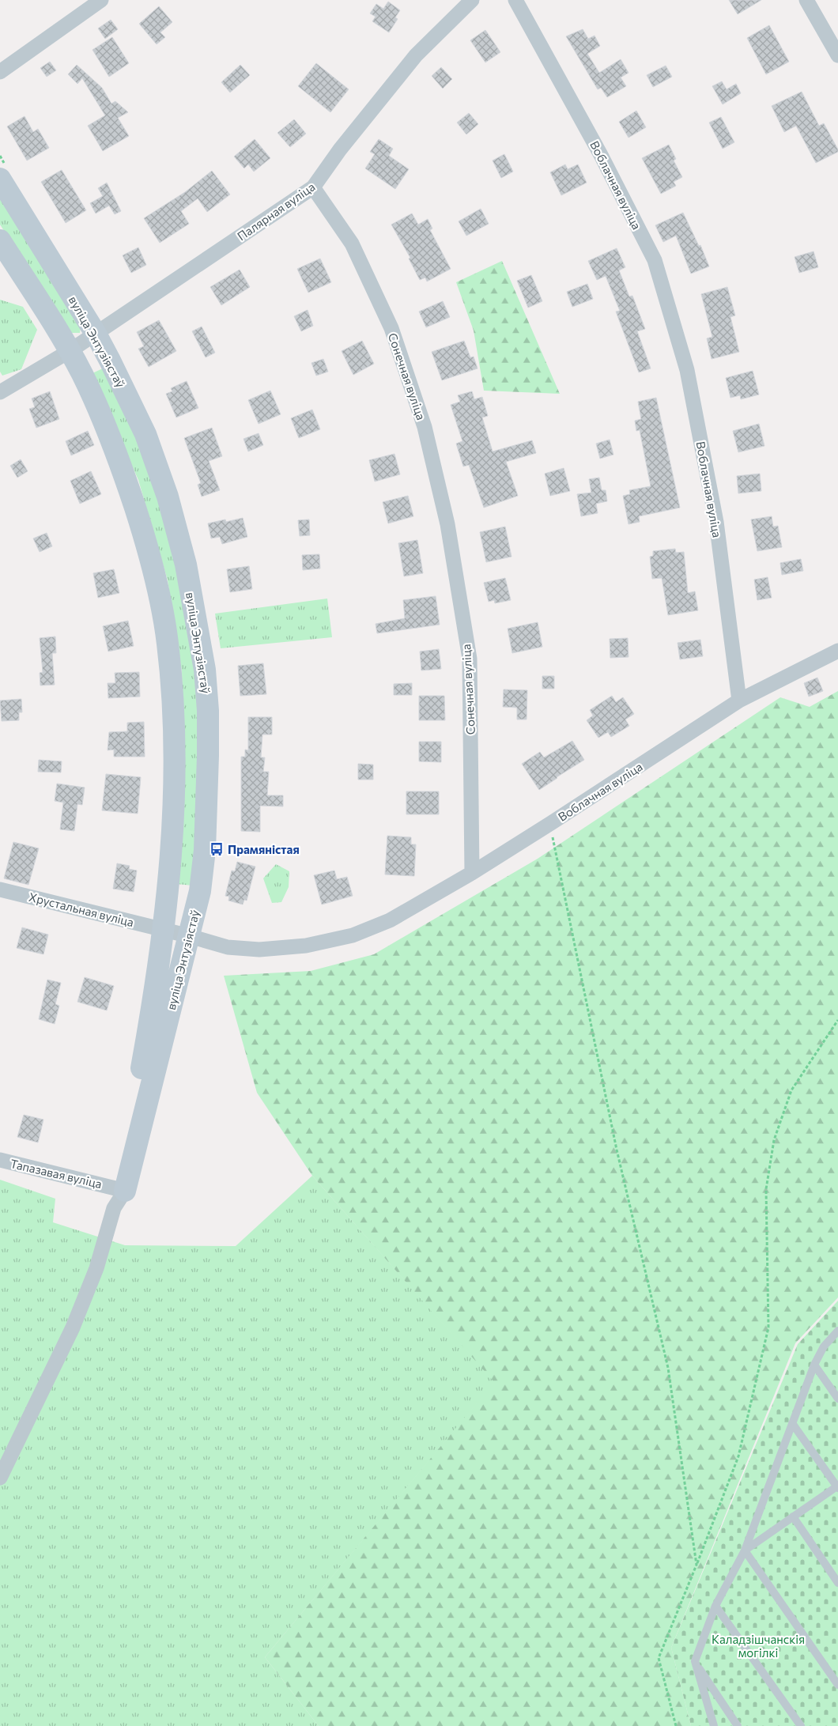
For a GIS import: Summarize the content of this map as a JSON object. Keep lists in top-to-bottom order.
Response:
{
  "streets": {
    "street": [
      "Воблачная вуліца",
      "Палярная вуліца",
      "вуліца Энтузіястаў",
      "Сонечная вуліца",
      "Хрустальная вуліца",
      "Тапазавая вуліца"
    ]
  },
  "crossings": [
    ["Воблачная вуліца", "Сонечная вуліца"],
    ["Палярная вуліца", "вуліца Энтузіястаў"],
    ["Палярная вуліца", "Сонечная вуліца"],
    ["вуліца Энтузіястаў", "Хрустальная вуліца"],
    ["вуліца Энтузіястаў", "Тапазавая вуліца"]
  ],
  "parks": ["Каладзішчанскія могілкі"],
  "places": {
    "bus stop": ["Прамяністая"]
  }
}
